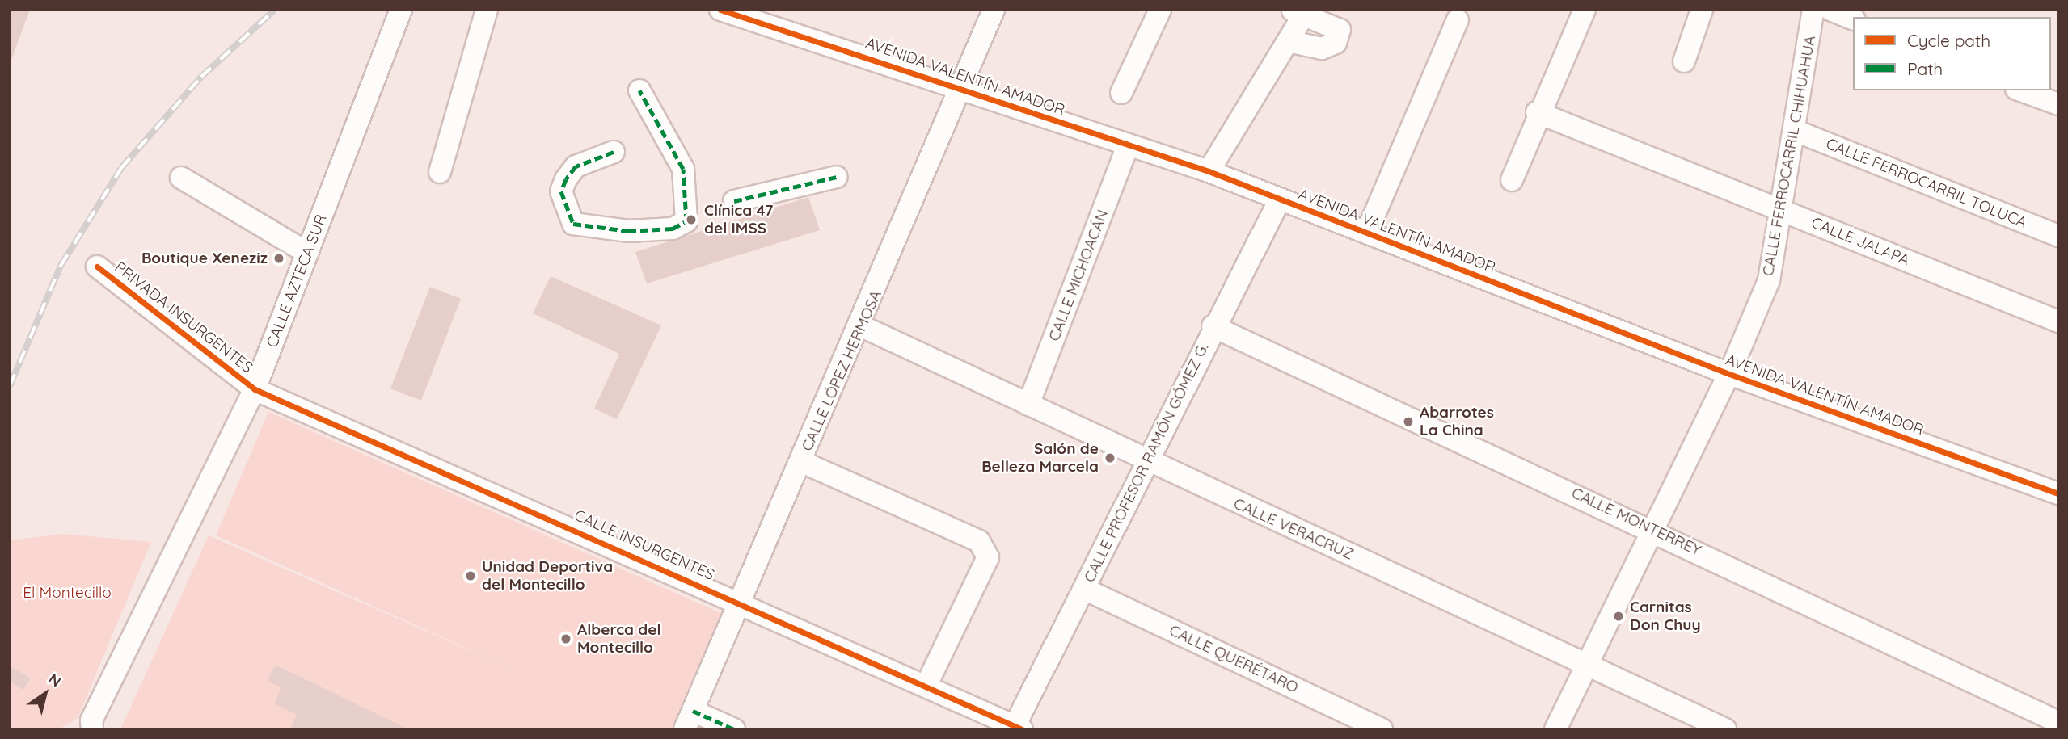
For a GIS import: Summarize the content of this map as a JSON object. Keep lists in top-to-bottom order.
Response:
{
  "streets": {
    "street": [
      "AVENIDA VALENTÍN AMADOR",
      "CALLE FERROCARRIL CHIHUAHUA",
      "CALLE FERROCARRIL TOLUCA",
      "CALLE JALAPA",
      "CALLE MICHOACÁN",
      "CALLE AZTECA SUR",
      "PRIVADA INSURGENTES",
      "CALLE LÓPEZ HERMOSA",
      "CALLE PROFESOR RAMÓN GÓMEZ G.",
      "CALLE MONTERREY",
      "CALLE VERACRUZ",
      "CALLE INSURGENTES",
      "CALLE QUERÉTARO"
    ]
  },
  "crossings": [
    ["AVENIDA VALENTÍN AMADOR", "CALLE FERROCARRIL CHIHUAHUA"],
    ["AVENIDA VALENTÍN AMADOR", "CALLE MICHOACÁN"],
    ["AVENIDA VALENTÍN AMADOR", "CALLE LÓPEZ HERMOSA"],
    ["AVENIDA VALENTÍN AMADOR", "CALLE PROFESOR RAMÓN GÓMEZ G."],
    ["CALLE FERROCARRIL CHIHUAHUA", "CALLE FERROCARRIL TOLUCA"],
    ["CALLE FERROCARRIL CHIHUAHUA", "CALLE JALAPA"],
    ["CALLE FERROCARRIL CHIHUAHUA", "CALLE MONTERREY"],
    ["CALLE FERROCARRIL CHIHUAHUA", "CALLE VERACRUZ"],
    ["CALLE MICHOACÁN", "CALLE VERACRUZ"],
    ["CALLE AZTECA SUR", "PRIVADA INSURGENTES"],
    ["CALLE AZTECA SUR", "CALLE INSURGENTES"],
    ["PRIVADA INSURGENTES", "CALLE INSURGENTES"],
    ["CALLE LÓPEZ HERMOSA", "CALLE VERACRUZ"],
    ["CALLE LÓPEZ HERMOSA", "CALLE INSURGENTES"],
    ["CALLE PROFESOR RAMÓN GÓMEZ G.", "CALLE MONTERREY"],
    ["CALLE PROFESOR RAMÓN GÓMEZ G.", "CALLE VERACRUZ"],
    ["CALLE PROFESOR RAMÓN GÓMEZ G.", "CALLE INSURGENTES"],
    ["CALLE PROFESOR RAMÓN GÓMEZ G.", "CALLE QUERÉTARO"]
  ],
  "parks": ["El Montecillo"],
  "places": [
    "Clínica 47 del IMSS",
    "Boutique Xeneziz",
    "Abarrotes La China",
    "Salón de Belleza Marcela",
    "Unidad Deportiva del Montecillo",
    "Carnitas Don Chuy",
    "Alberca del Montecillo"
  ],
  "legend": ["Cycle path", "Path"],
  "north": "top right"
}
